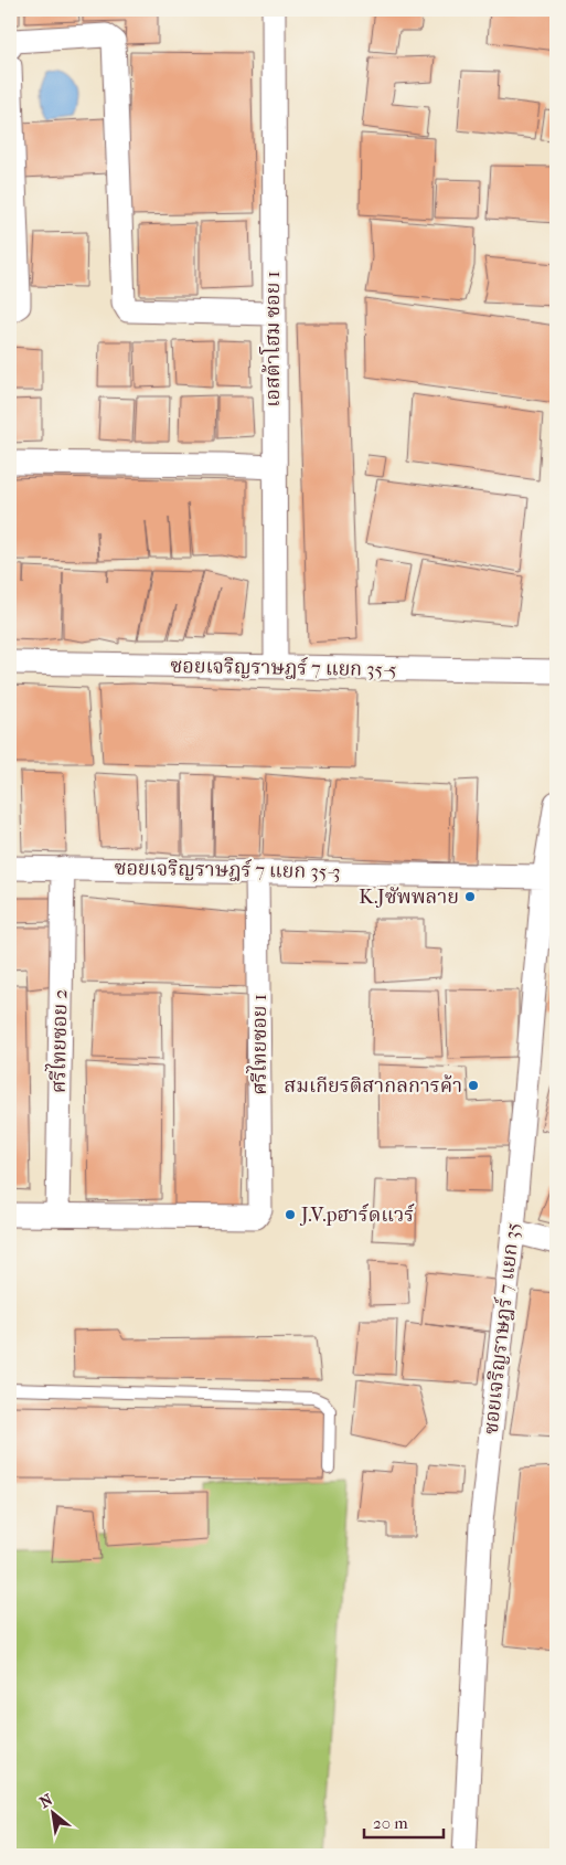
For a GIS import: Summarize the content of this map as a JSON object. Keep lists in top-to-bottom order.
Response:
{
  "streets": {
    "street": [
      "เอสต้าโฮม ซอย 1",
      "ซอยเจริญราษฎร์ 7 แยก 35-5",
      "ซอยเจริญราษฎร์ 7 แยก 35-3",
      "ศรีไทยซอย 2",
      "ศรีไทยซอย 1",
      "ซอยเจริญราษฎร์ 7 แยก 35"
    ]
  },
  "crossings": [
    ["เอสต้าโฮม ซอย 1", "ซอยเจริญราษฎร์ 7 แยก 35-5"],
    ["ซอยเจริญราษฎร์ 7 แยก 35-3", "ศรีไทยซอย 2"],
    ["ซอยเจริญราษฎร์ 7 แยก 35-3", "ศรีไทยซอย 1"],
    ["ซอยเจริญราษฎร์ 7 แยก 35-3", "ซอยเจริญราษฎร์ 7 แยก 35"],
    ["ศรีไทยซอย 2", "ศรีไทยซอย 1"]
  ],
  "places": ["K.Jซัพพลาย", "สมเกียรติสากลการค้า", "J.V.pฮาร์ดแวร์"],
  "scale_bar": "20 m",
  "north": "top left"
}
